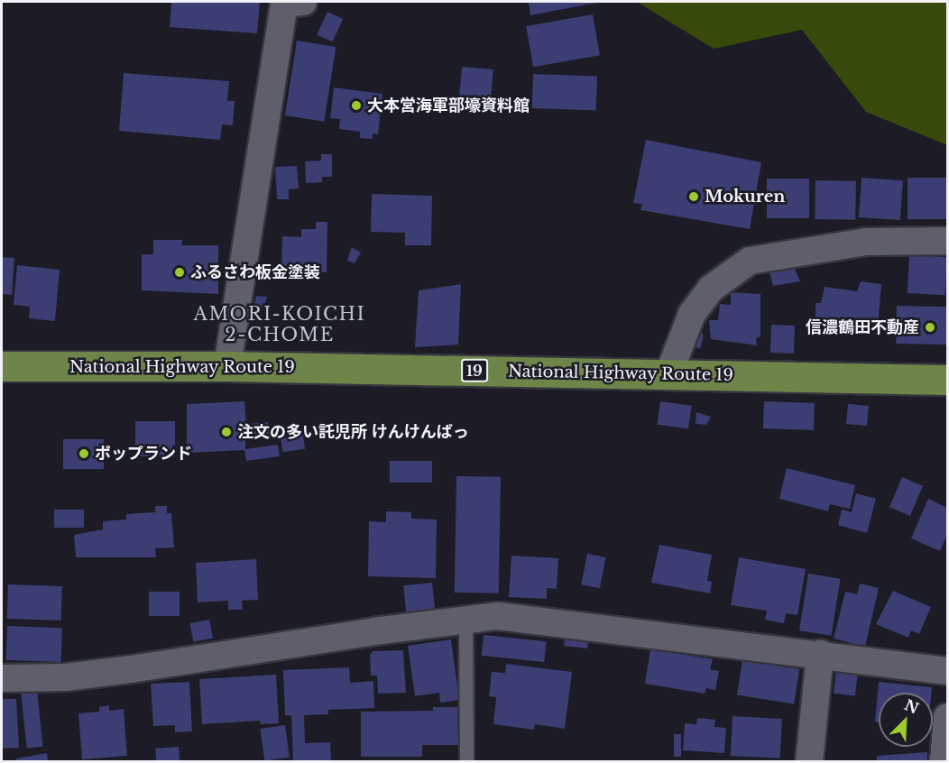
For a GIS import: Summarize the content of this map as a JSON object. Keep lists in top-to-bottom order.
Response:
{
  "streets": {
    "highway": ["National Highway Route 19", "19"]
  },
  "districts": ["AMORI-KOICHI 2-CHOME"],
  "places": [
    "大本営海軍部壕資料館",
    "Mokuren",
    "ふるさわ板金塗装",
    "信濃鶴田不動産",
    "注文の多い託児所 けんけんぱっ",
    "ポップランド"
  ],
  "north": "top right"
}
